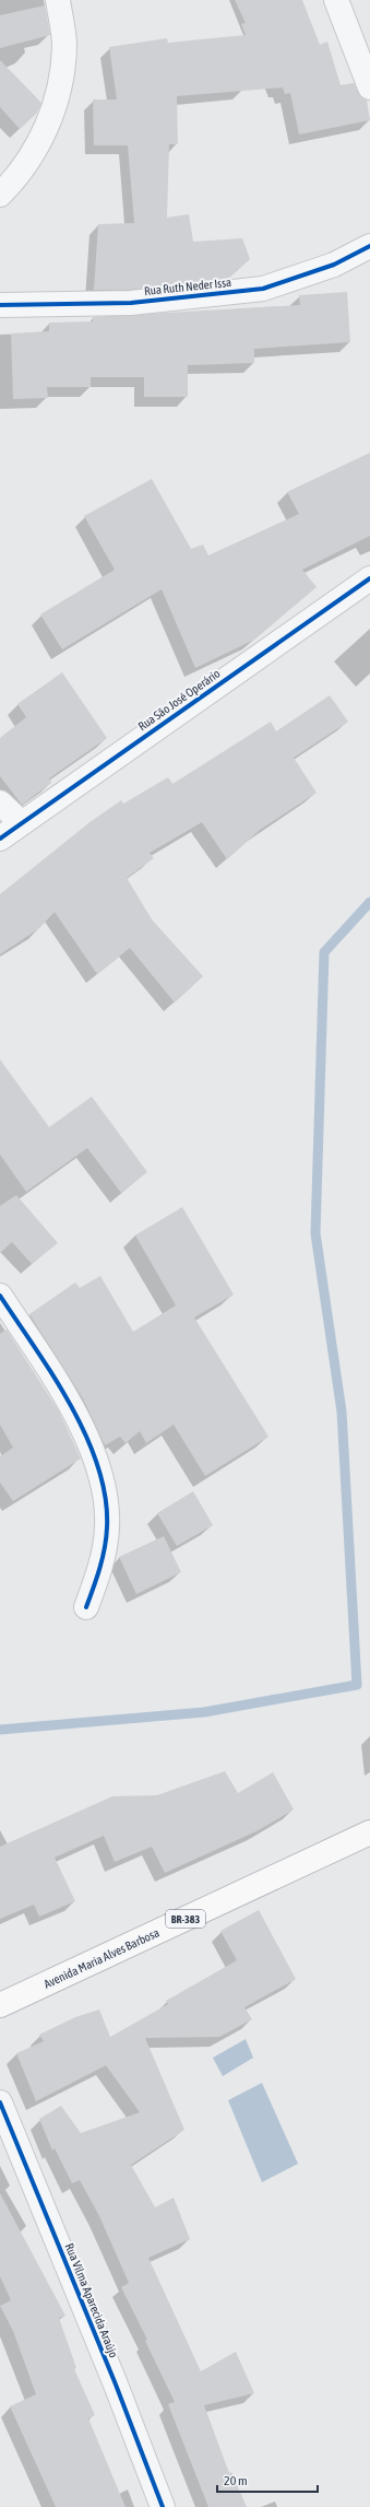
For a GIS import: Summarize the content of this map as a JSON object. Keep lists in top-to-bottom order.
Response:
{
  "streets": {
    "highway": ["BR-383", "Avenida Maria Alves Barbosa"],
    "street": ["Rua Ruth Neder Issa", "Rua São José Operário", "Rua Vilma Aparecida Araújo"]
  },
  "scale_bar": "20 m"
}
